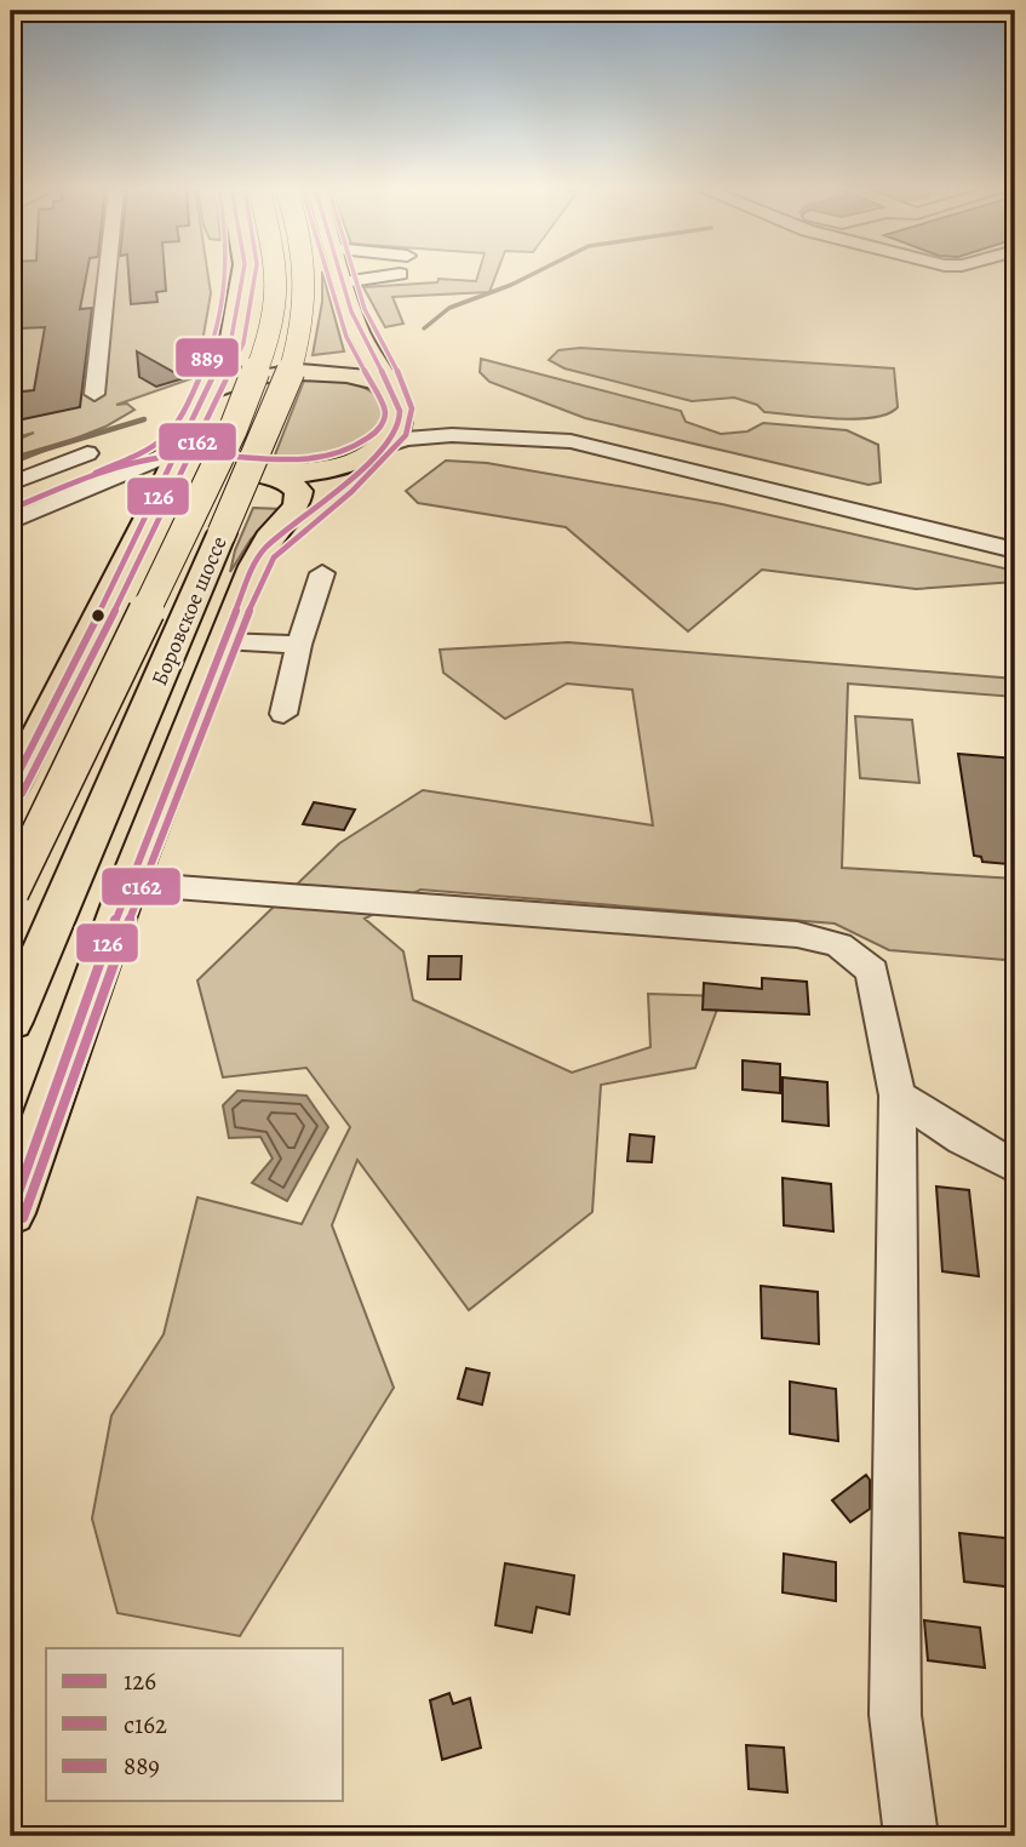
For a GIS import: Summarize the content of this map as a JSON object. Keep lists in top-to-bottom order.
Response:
{
  "streets": {
    "main road": ["Боровское шоссе"]
  },
  "lines": ["transit line 126", "transit line с162", "transit line 889"],
  "legend": ["126", "с162", "889"]
}
